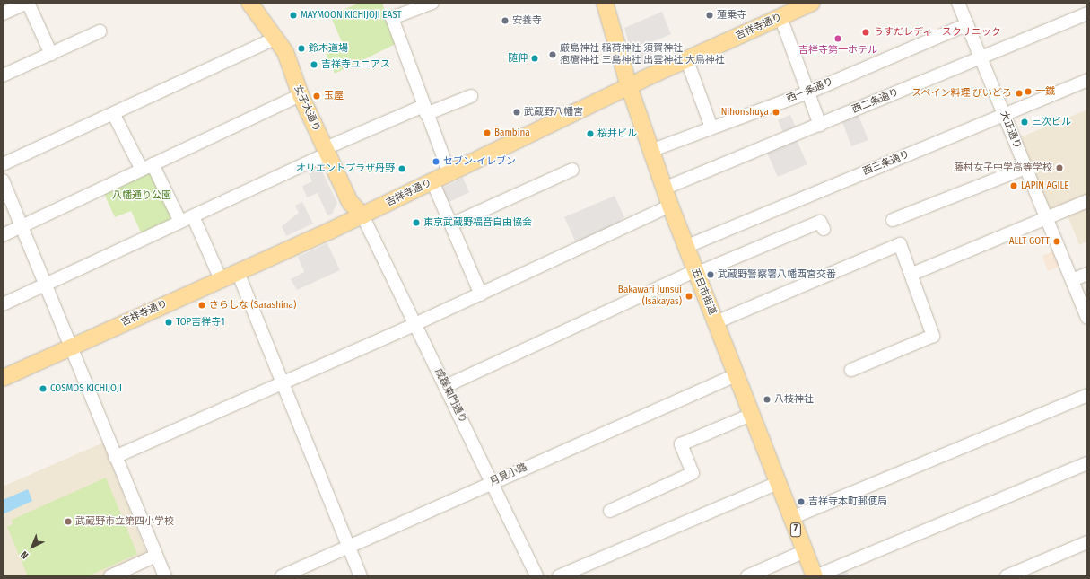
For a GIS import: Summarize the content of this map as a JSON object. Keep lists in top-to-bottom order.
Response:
{
  "streets": {
    "main road": [
      "吉祥寺通り",
      "女子大通り",
      "五日市街道",
      "7"
    ],
    "street": [
      "西一条通り",
      "西二条通り",
      "大正通り",
      "西三条通り",
      "成蹊東門通り",
      "月見小路"
    ]
  },
  "crossings": [
    ["吉祥寺通り", "女子大通り"],
    ["吉祥寺通り", "五日市街道"],
    ["吉祥寺通り", "成蹊東門通り"],
    ["西一条通り", "大正通り"],
    ["西一条通り", "五日市街道"],
    ["西二条通り", "大正通り"],
    ["西二条通り", "五日市街道"],
    ["女子大通り", "成蹊東門通り"],
    ["大正通り", "西三条通り"],
    ["西三条通り", "五日市街道"],
    ["五日市街道", "月見小路"],
    ["成蹊東門通り", "月見小路"]
  ],
  "parks": ["八幡通り公園"],
  "places": [
    "MAYMOON KICHIJOJI EAST",
    "蓮乗寺",
    "安養寺",
    "うすだレディースクリニック",
    "吉祥寺第一ホテル",
    "鈴木道場",
    "厳島神社 稲荷神社 須賀神社 疱瘡神社 三島神社 出雲神社 大鳥神社",
    "随伸",
    "吉祥寺ユニアス",
    "一鐵",
    "スペイン料理 びいどろ",
    "玉屋",
    "武蔵野八幡宮",
    "Nihonshuya",
    "三次ビル",
    "Bambina",
    "桜井ビル",
    "セブン-イレブン",
    "藤村女子中学高等学校",
    "オリエントプラザ丹野",
    "LAPIN AGILE",
    "東京武蔵野福音自由協会",
    "ALLT GOTT",
    "武蔵野警察署八幡西宮交番",
    "Bakawari Junsui (Isakayas)",
    "さらしな (Sarashina)",
    "TOP吉祥寺1",
    "COSMOS KICHIJOJI",
    "八枝神社",
    "吉祥寺本町郵便局",
    "武蔵野市立第四小学校"
  ],
  "north": "bottom left"
}
